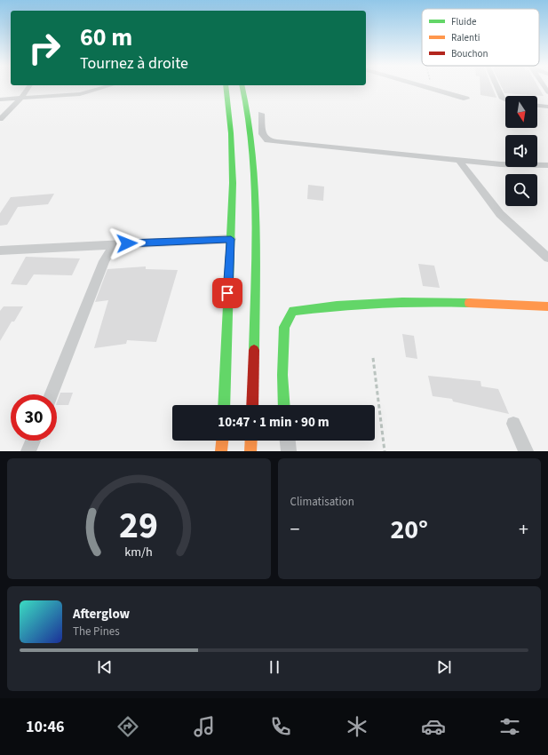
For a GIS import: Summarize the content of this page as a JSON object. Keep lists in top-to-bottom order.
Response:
{
  "legend": ["Fluide", "Ralenti", "Bouchon"],
  "north": "bottom",
  "page": {
    "turn": ["60 m", "Tournez à droite"],
    "limit": "30",
    "trip": "10:47 · 1 min · 90 m",
    "tile": "Climatisation",
    "heat": ["−", "20°", "+"],
    "song": ["Afterglow", "The Pines"],
    "tabs": "10:46",
    "gauge": ["29", "km/h"]
  }
}
